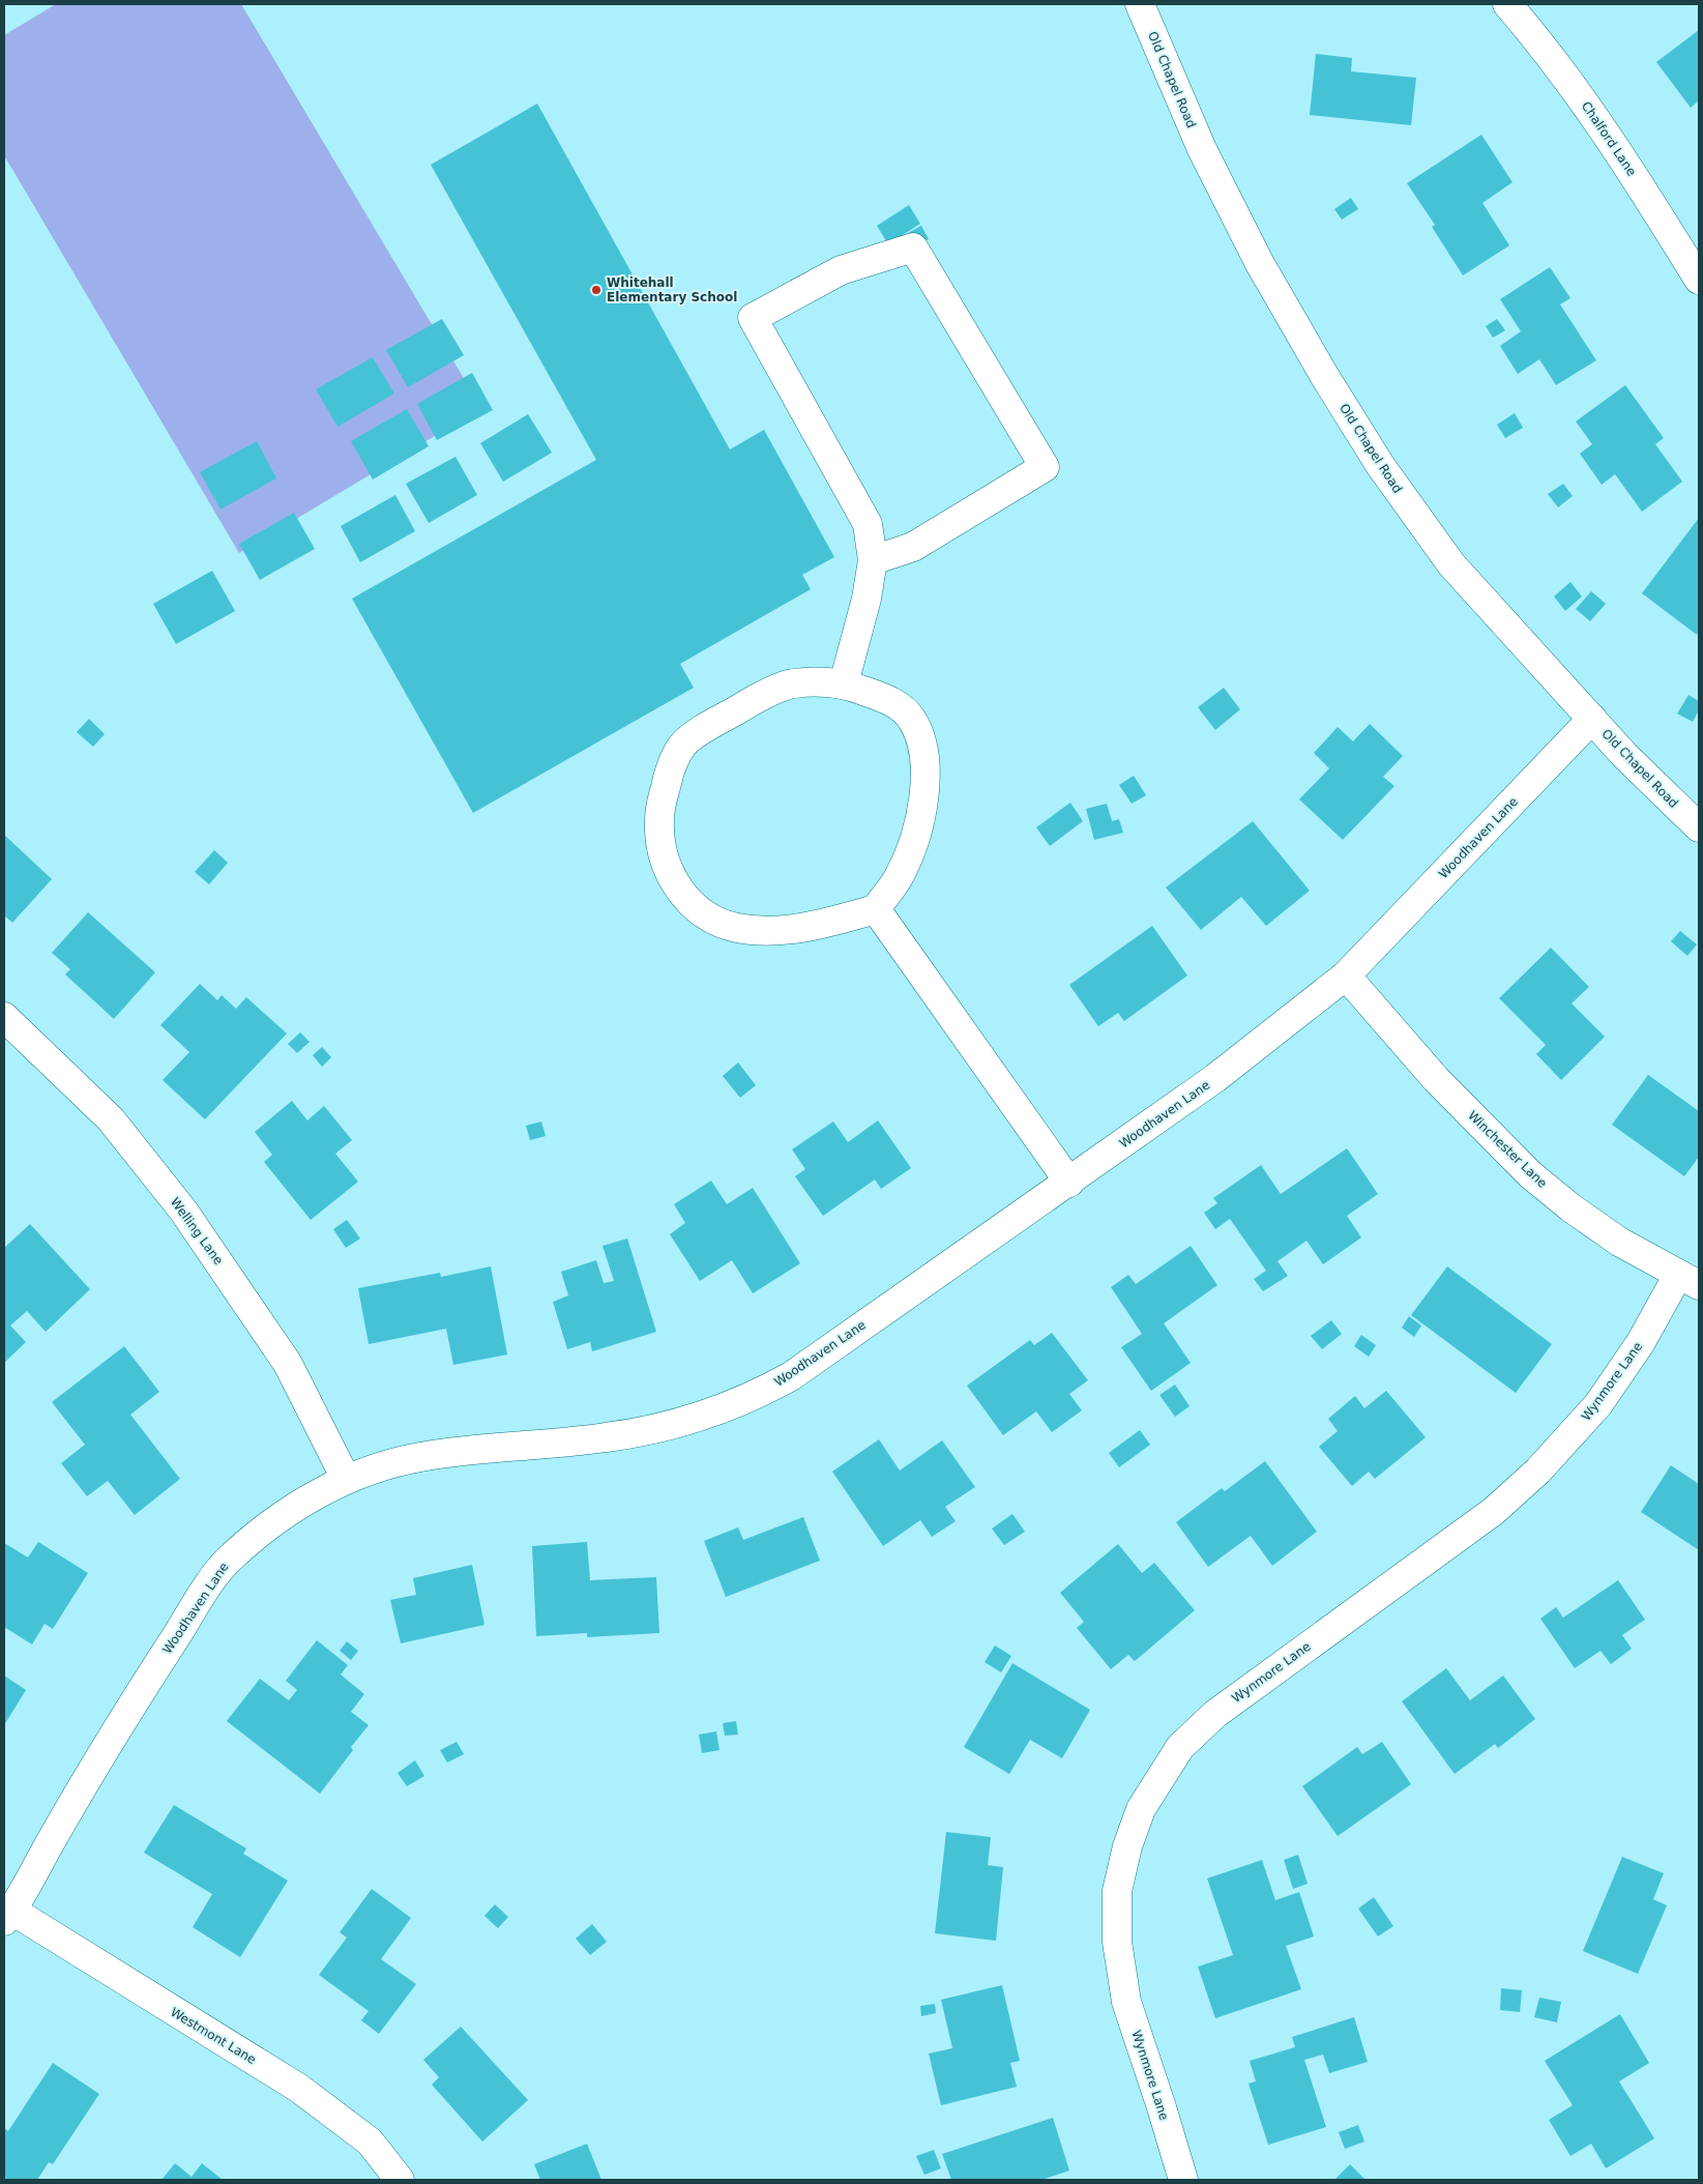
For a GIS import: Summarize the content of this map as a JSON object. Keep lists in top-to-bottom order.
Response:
{
  "streets": {
    "street": [
      "Old Chapel Road",
      "Chalford Lane",
      "Woodhaven Lane",
      "Winchester Lane",
      "Welling Lane",
      "Wynmore Lane",
      "Westmont Lane"
    ]
  },
  "crossings": [
    ["Old Chapel Road", "Woodhaven Lane"],
    ["Woodhaven Lane", "Winchester Lane"],
    ["Woodhaven Lane", "Welling Lane"],
    ["Woodhaven Lane", "Westmont Lane"],
    ["Winchester Lane", "Wynmore Lane"]
  ],
  "places": ["Whitehall Elementary School"]
}
